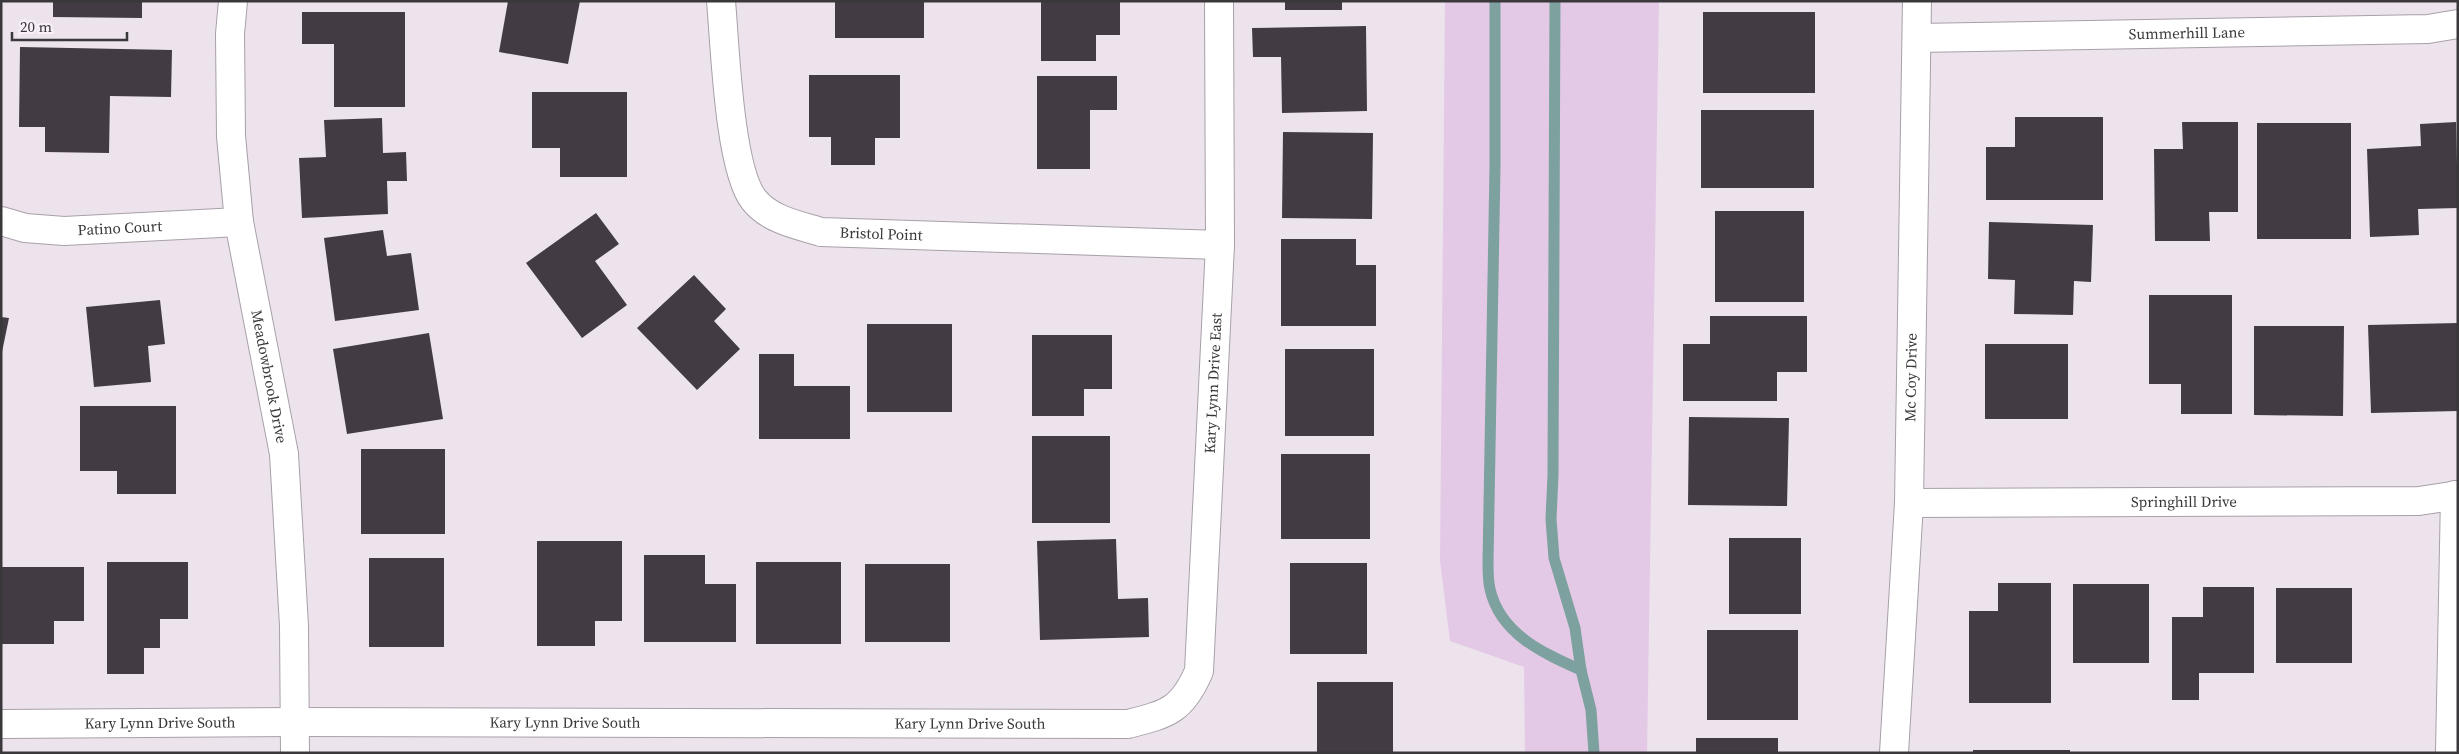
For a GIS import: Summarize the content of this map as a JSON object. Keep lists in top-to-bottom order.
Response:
{
  "streets": {
    "street": [
      "Summerhill Lane",
      "Patino Court",
      "Bristol Point",
      "Meadowbrook Drive",
      "Mc Coy Drive",
      "Kary Lynn Drive East",
      "Springhill Drive",
      "Kary Lynn Drive South"
    ]
  },
  "crossings": [
    ["Summerhill Lane", "Mc Coy Drive"],
    ["Patino Court", "Meadowbrook Drive"],
    ["Bristol Point", "Kary Lynn Drive East"],
    ["Meadowbrook Drive", "Kary Lynn Drive South"],
    ["Mc Coy Drive", "Springhill Drive"],
    ["Kary Lynn Drive East", "Kary Lynn Drive South"]
  ],
  "scale_bar": "20 m"
}
